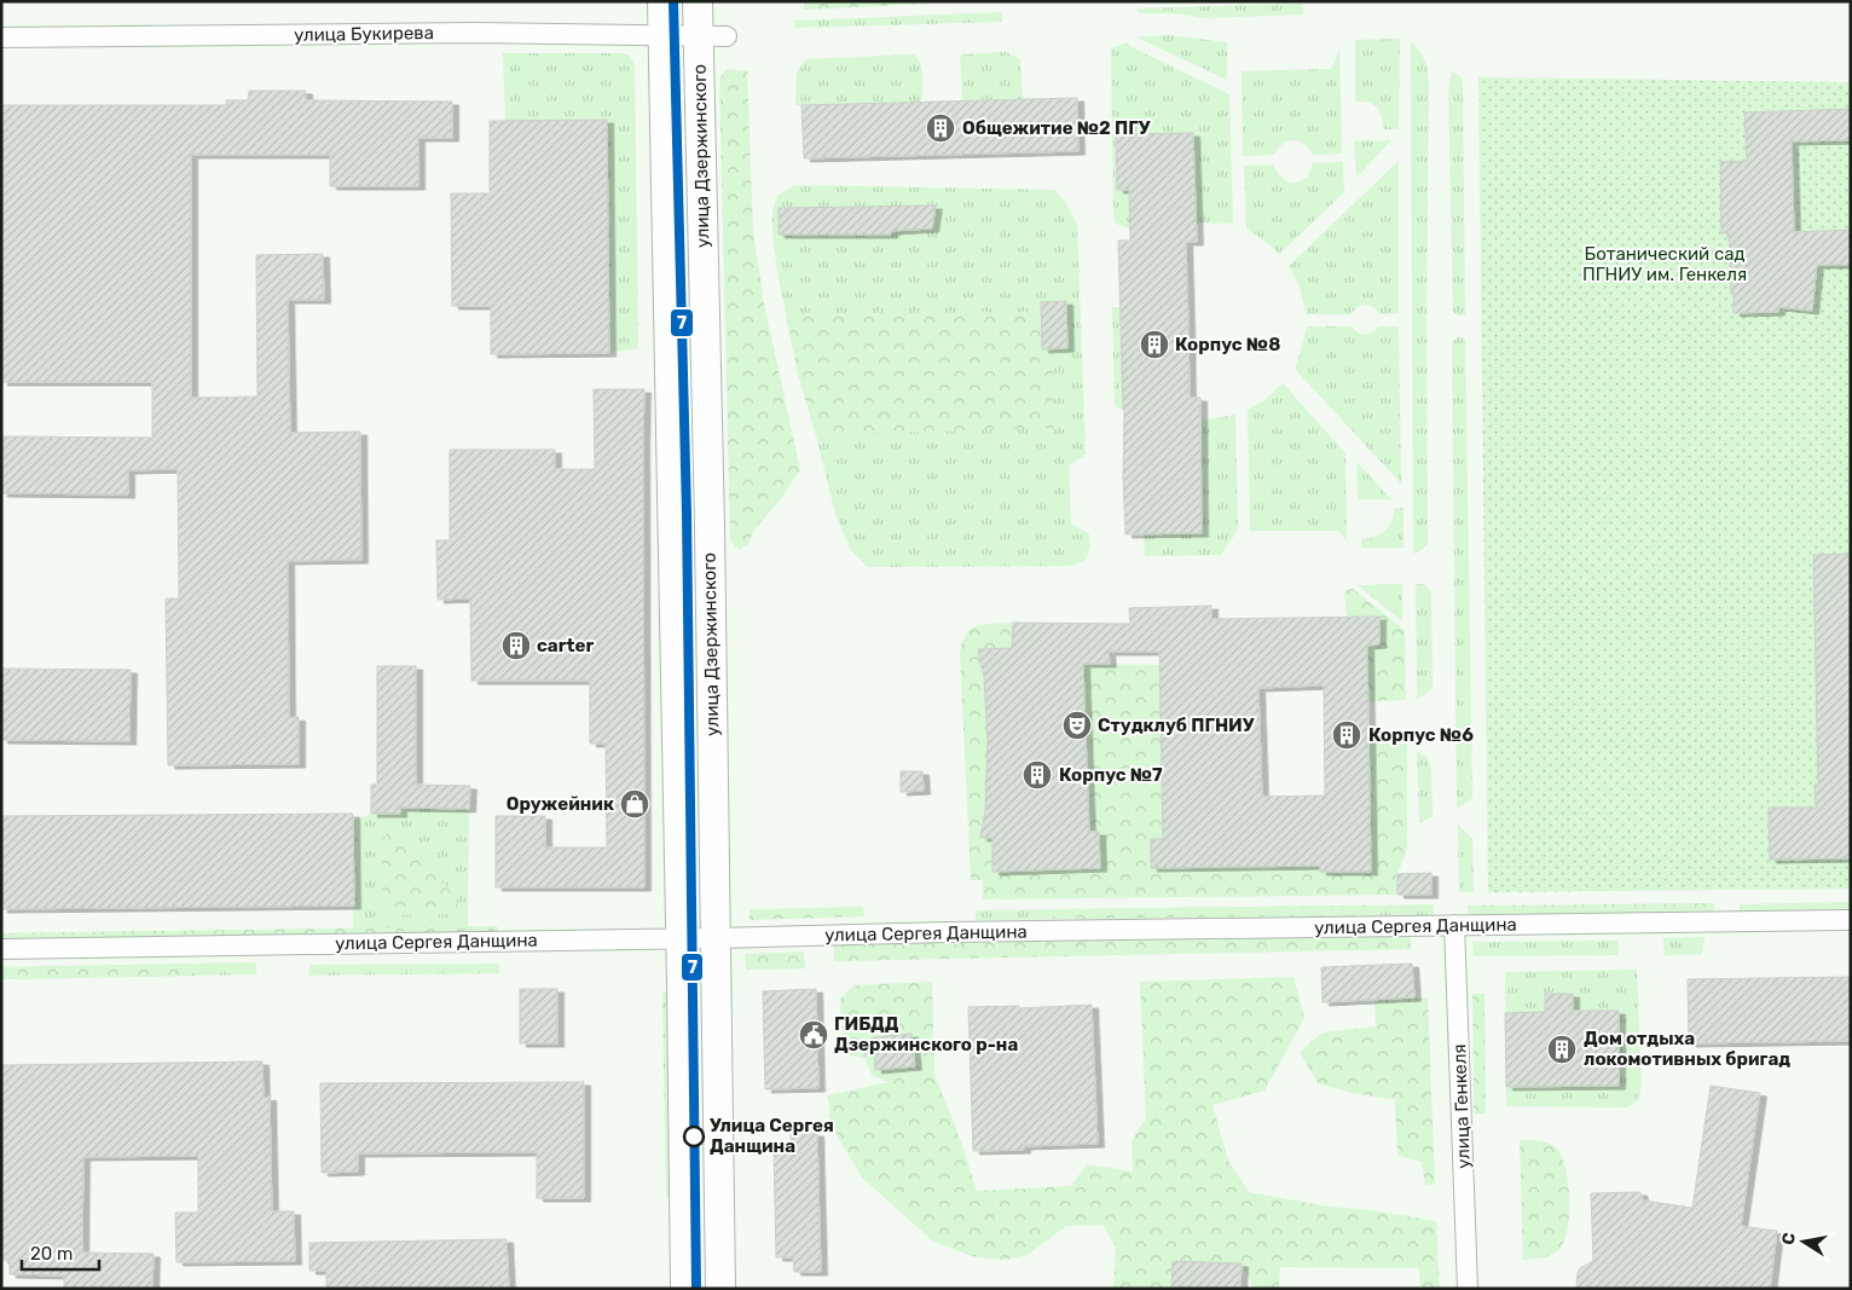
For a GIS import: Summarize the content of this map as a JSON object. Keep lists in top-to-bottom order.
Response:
{
  "streets": {
    "main road": ["улица Дзержинского"],
    "street": ["улица Букирева", "улица Сергея Данщина", "улица Генкеля"]
  },
  "crossings": [
    ["улица Букирева", "улица Дзержинского"],
    ["улица Дзержинского", "улица Сергея Данщина"],
    ["улица Сергея Данщина", "улица Генкеля"]
  ],
  "parks": ["Ботанический сад ПГНИУ им. Генкеля"],
  "places": {
    "building": [
      "Общежитие №2 ПГУ",
      "Корпус №8",
      "carter",
      "Корпус №6",
      "Корпус №7",
      "Дом отдыха локомотивных бригад"
    ],
    "theatre": ["Студклуб ПГНИУ"],
    "shop": ["Оружейник"],
    "public building": ["ГИБДД Дзержинского р-на"],
    "other": ["Улица Сергея Данщина"]
  },
  "lines": ["transit line 7"],
  "scale_bar": "20 m",
  "north": "left"
}
